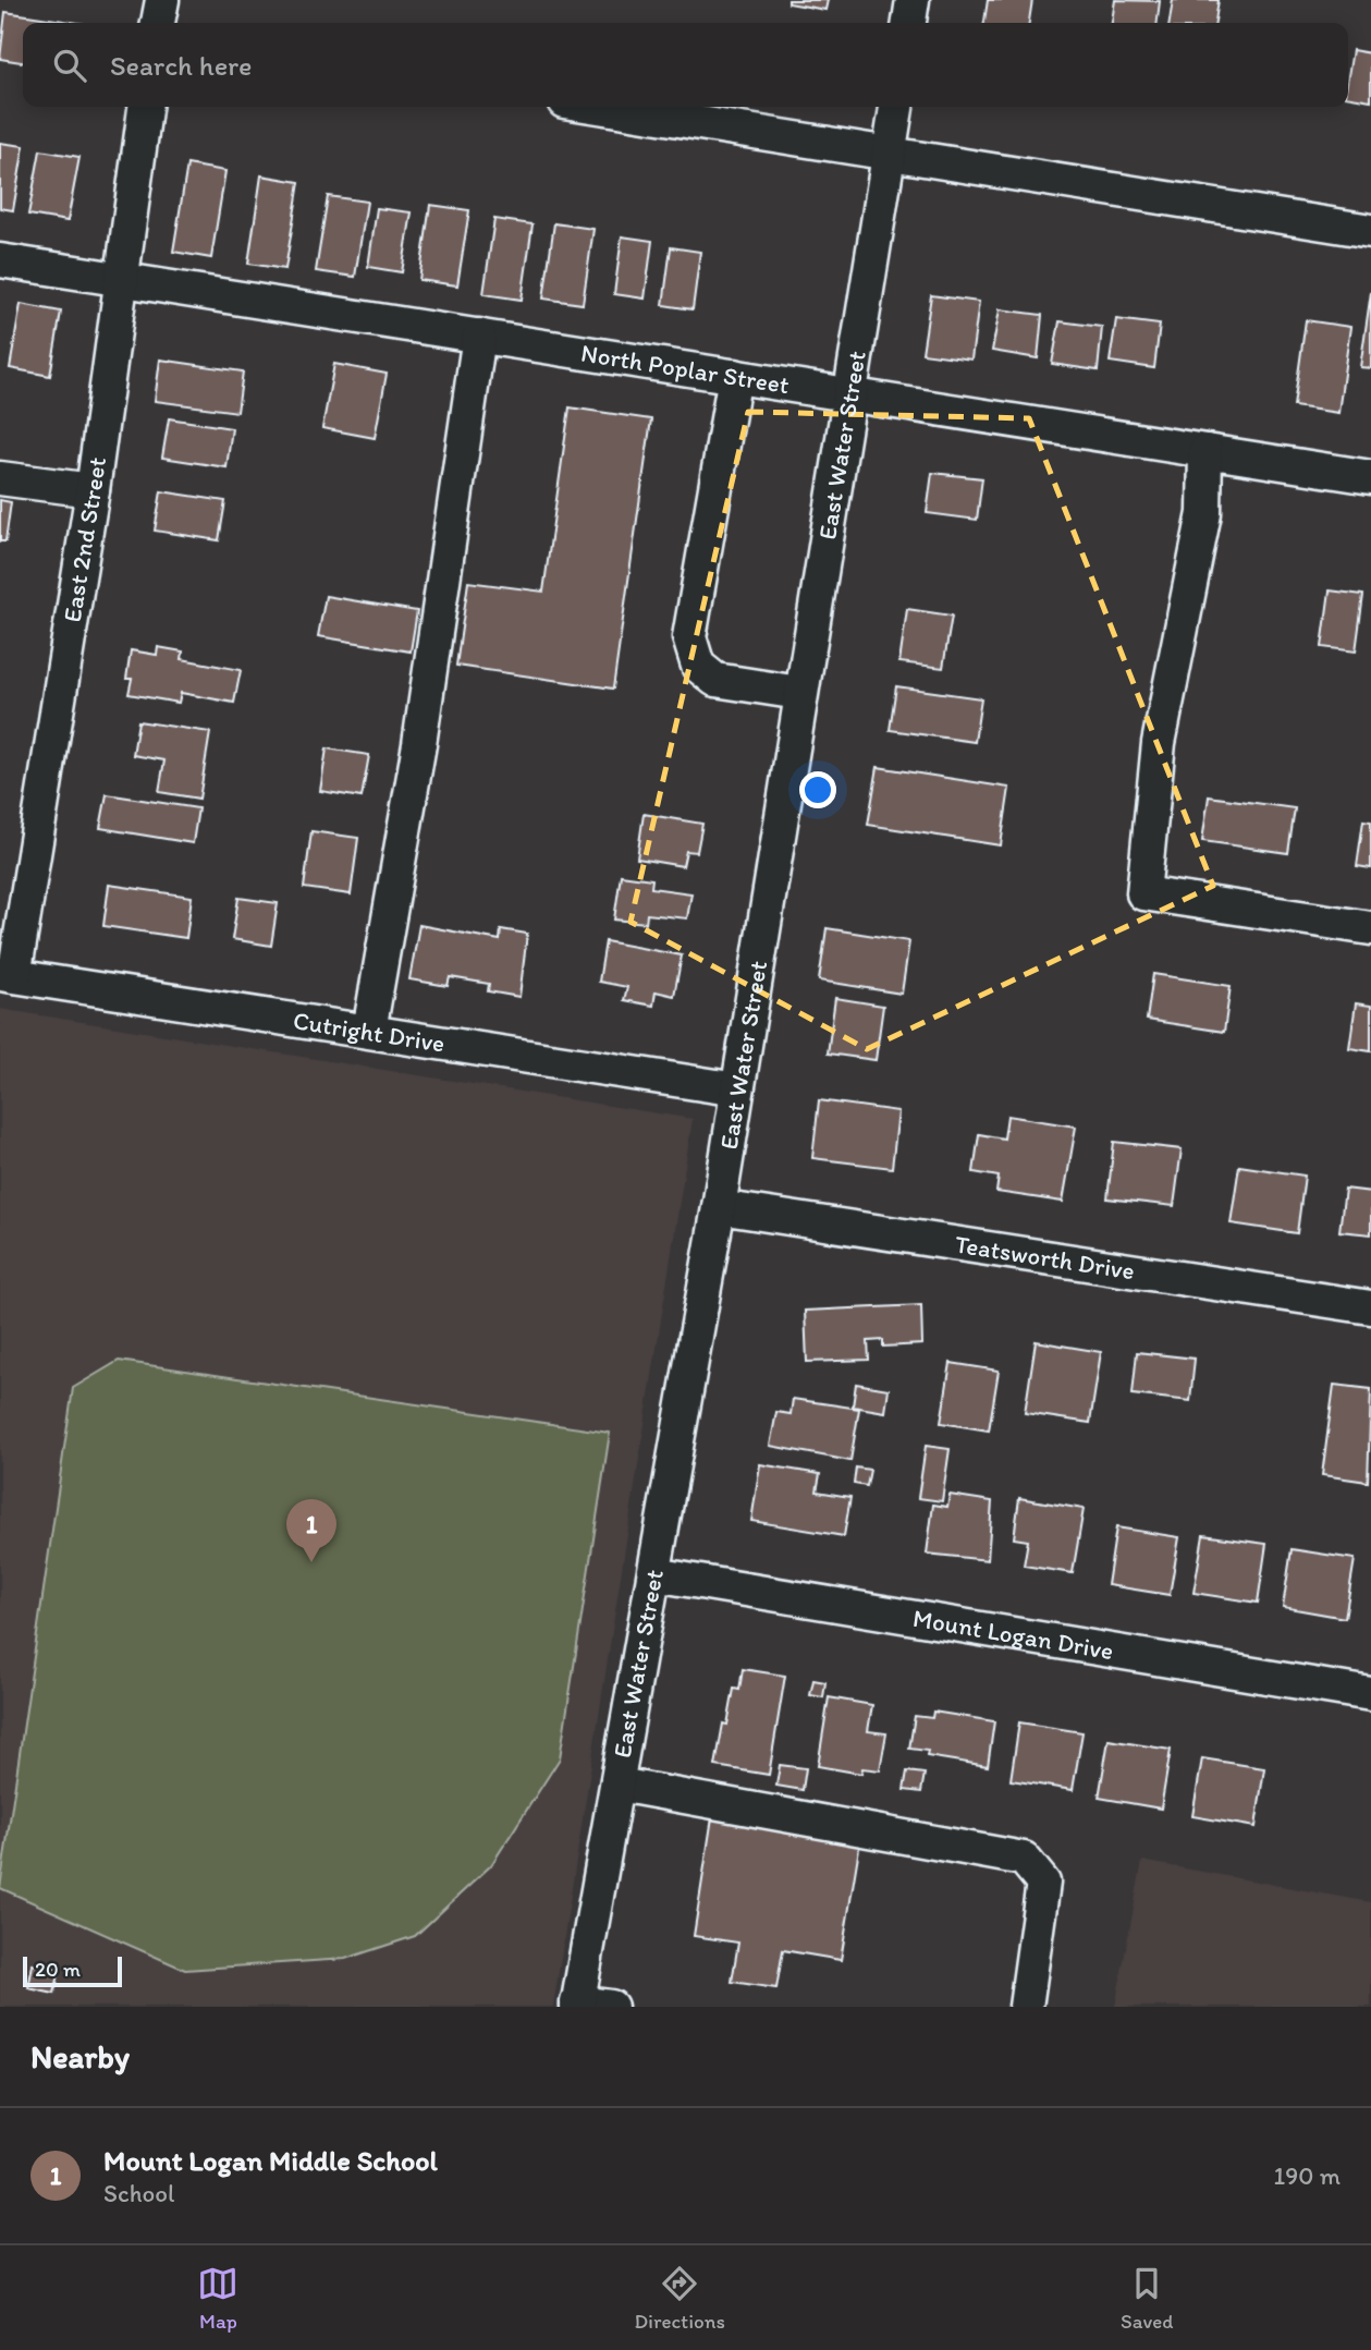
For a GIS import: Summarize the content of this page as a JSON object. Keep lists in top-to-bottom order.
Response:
{
  "streets": {
    "street": [
      "North Poplar Street",
      "East Water Street",
      "East 2nd Street",
      "Cutright Drive",
      "Teatsworth Drive",
      "Mount Logan Drive"
    ]
  },
  "crossings": [
    ["North Poplar Street", "East Water Street"],
    ["North Poplar Street", "East 2nd Street"],
    ["East Water Street", "Cutright Drive"],
    ["East Water Street", "Teatsworth Drive"],
    ["East Water Street", "Mount Logan Drive"],
    ["East 2nd Street", "Cutright Drive"]
  ],
  "scale_bar": "20 m",
  "page": {
    "search": "Search here",
    "pins": "1",
    "scale": "20 m",
    "heading": "Nearby",
    "list": [
      {
        "mark": "1",
        "name": "Mount Logan Middle School",
        "note": "School",
        "value": "190 m"
      }
    ],
    "nav": ["Map", "Directions", "Saved"]
  }
}
